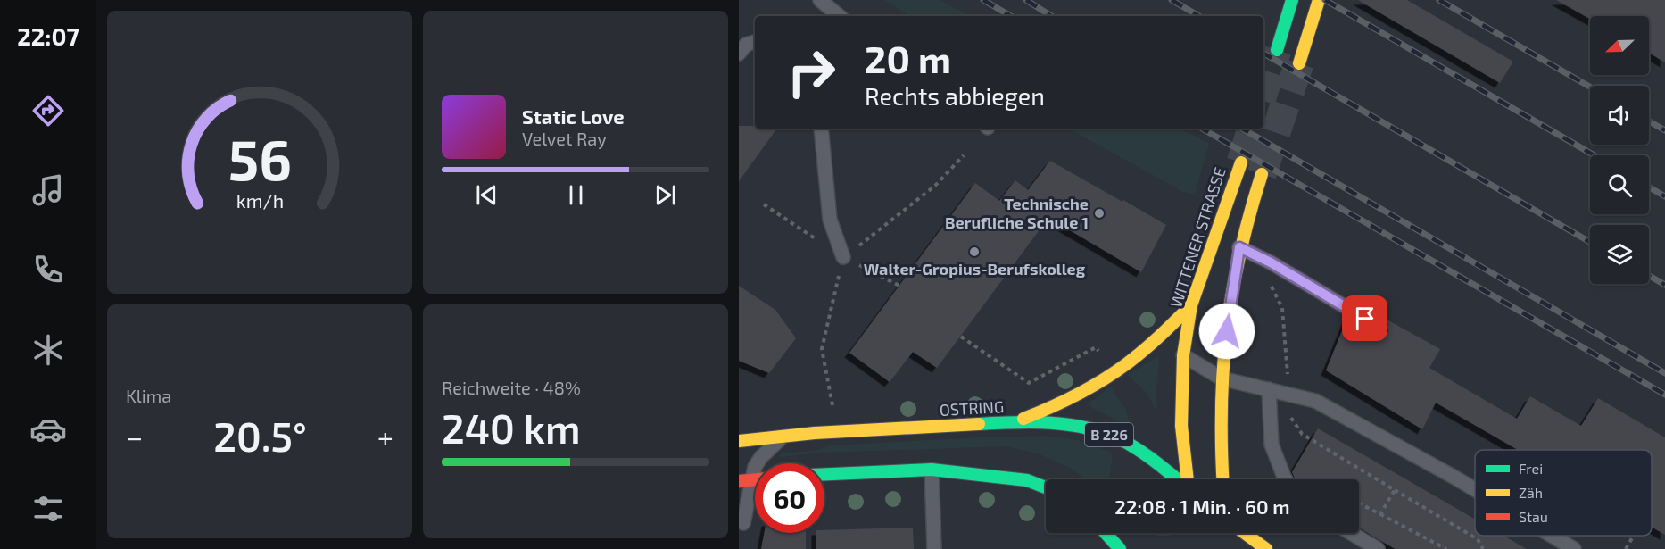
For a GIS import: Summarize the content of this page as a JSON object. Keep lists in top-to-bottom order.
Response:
{
  "streets": {
    "main road": ["WITTENER STRASSE", "OSTRING", "B 226"]
  },
  "crossings": [
    ["WITTENER STRASSE", "B 226"],
    ["OSTRING", "B 226"]
  ],
  "places": ["Technische Berufliche Schule 1", "Walter-Gropius-Berufskolleg"],
  "legend": ["Frei", "Zäh", "Stau"],
  "north": "bottom left",
  "page": {
    "tabs": "22:07",
    "turn": ["20 m", "Rechts abbiegen"],
    "song": ["Static Love", "Velvet Ray"],
    "tile": [
      "Klima",
      ["Reichweite · 48%", "240 km"]
    ],
    "heat": ["−", "20.5°", "+"],
    "limit": "60",
    "trip": "22:08 · 1 Min. · 60 m",
    "gauge": ["56", "km/h"]
  }
}
